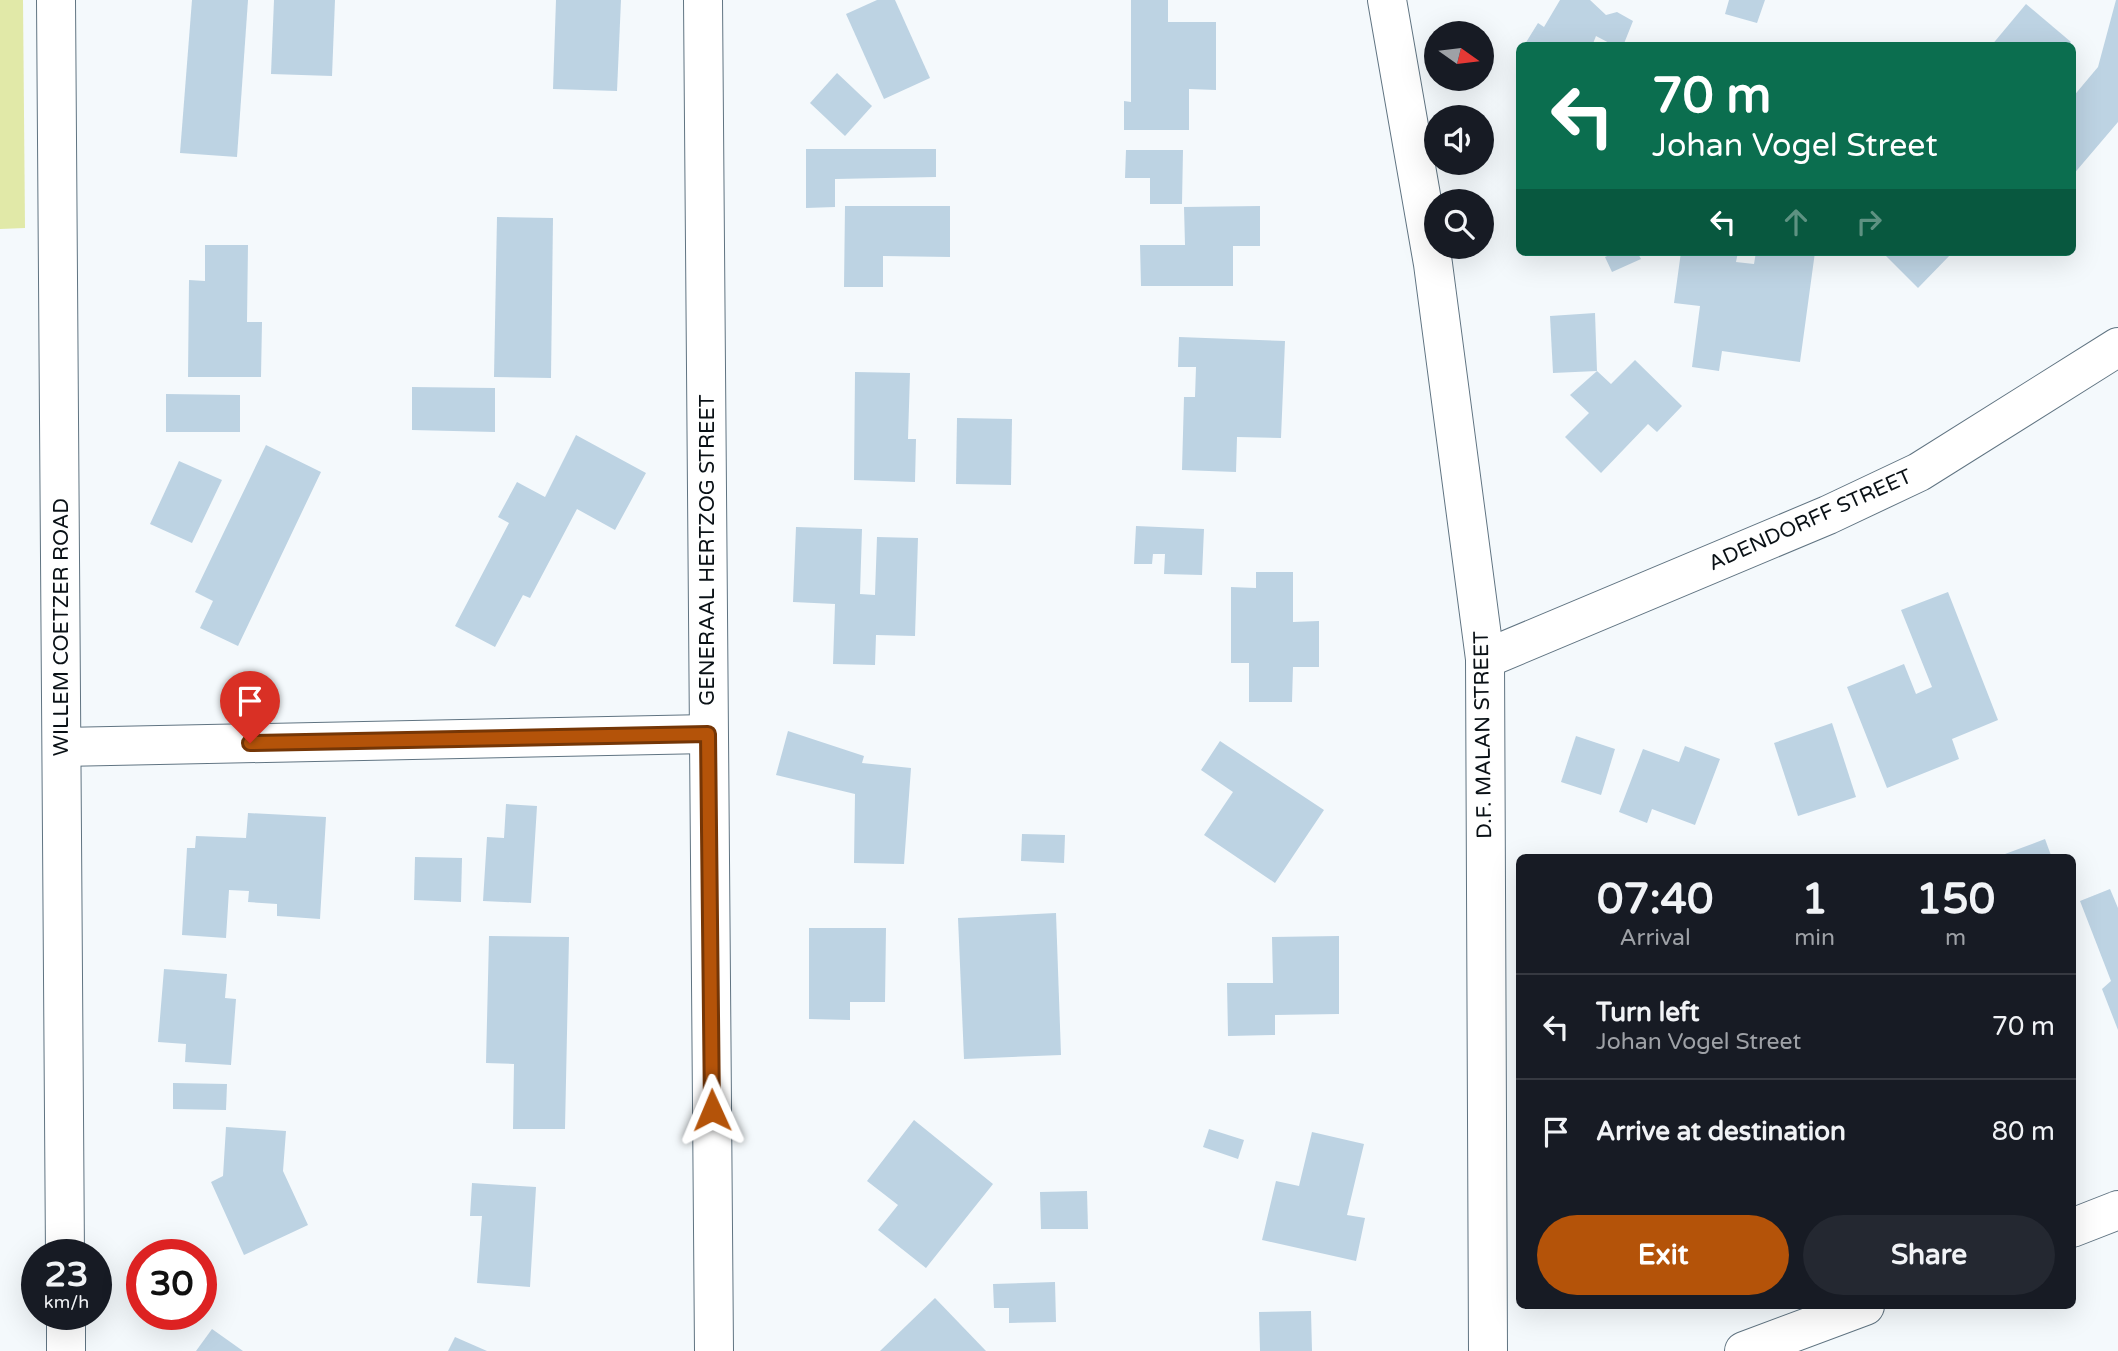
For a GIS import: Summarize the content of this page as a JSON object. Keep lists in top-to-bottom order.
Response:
{
  "streets": {
    "street": [
      "ADENDORFF STREET",
      "GENERAAL HERTZOG STREET",
      "WILLEM COETZER ROAD",
      "D.F. MALAN STREET"
    ]
  },
  "crossings": [
    ["ADENDORFF STREET", "D.F. MALAN STREET"]
  ],
  "north": "right",
  "page": {
    "turn": ["70 m", "Johan Vogel Street"],
    "eta": [
      "07:40",
      "Arrival",
      "1",
      "min",
      "150",
      "m"
    ],
    "list": [
      {
        "name": "Turn left",
        "note": "Johan Vogel Street",
        "value": "70 m"
      },
      {
        "name": "Arrive at destination",
        "value": "80 m"
      }
    ],
    "buttons": ["Exit", "Share"],
    "speed": "23 km/h",
    "limit": "30"
  }
}
